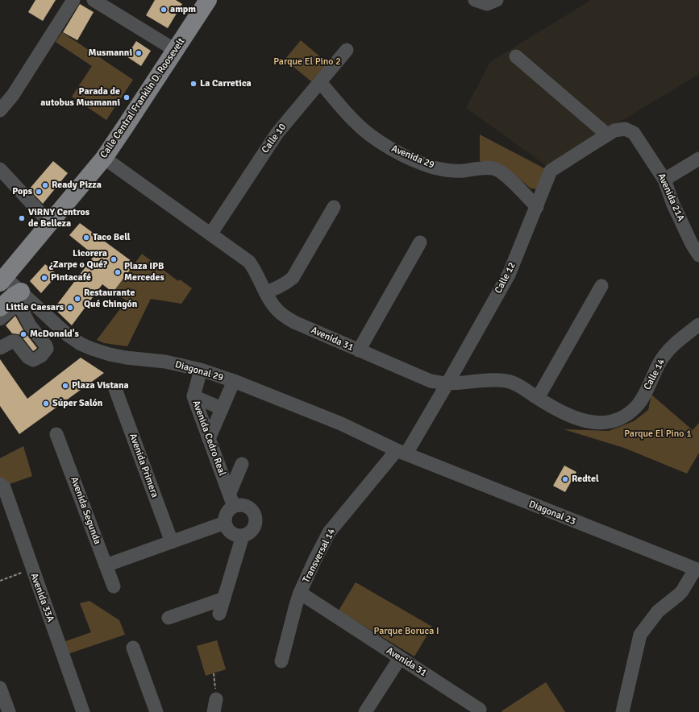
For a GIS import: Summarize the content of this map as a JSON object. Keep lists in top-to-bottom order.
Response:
{
  "streets": {
    "main road": ["Calle Central Franklin D. Roosevelt"],
    "street": [
      "Calle 10",
      "Avenida 29",
      "Avenida 21A",
      "Calle 12",
      "Avenida 31",
      "Diagonal 29",
      "Calle 14",
      "Avenida Cedro Real",
      "Avenida Primera",
      "Avenida Segunda",
      "Diagonal 23",
      "Transversal 14",
      "Avenida 33A"
    ]
  },
  "crossings": [
    ["Calle Central Franklin D. Roosevelt", "Avenida 31"],
    ["Calle Central Franklin D. Roosevelt", "Diagonal 29"],
    ["Calle 10", "Avenida 29"],
    ["Calle 10", "Avenida 31"],
    ["Avenida 29", "Calle 12"],
    ["Avenida 21A", "Calle 12"],
    ["Calle 12", "Avenida 31"],
    ["Calle 12", "Diagonal 29"],
    ["Calle 12", "Diagonal 23"],
    ["Calle 12", "Transversal 14"],
    ["Avenida 31", "Calle 14"],
    ["Avenida 31", "Transversal 14"],
    ["Diagonal 29", "Avenida Cedro Real"],
    ["Diagonal 29", "Diagonal 23"],
    ["Diagonal 29", "Transversal 14"],
    ["Diagonal 23", "Transversal 14"]
  ],
  "parks": ["Parque El Pino 2", "Parque El Pino 1", "Parque Boruca I"],
  "places": [
    "ampm",
    "Musmanni",
    "La Carretica",
    "Parada de autobus Musmanni",
    "Ready Pizza",
    "Pops",
    "ViRNY Centros de Belleza",
    "Taco Bell",
    "Licorera ¿Zarpe o Qué?",
    "Plaza IPB Mercedes",
    "Pintacafé",
    "Restaurante Qué Chingón",
    "Little Caesars",
    "McDonald's",
    "Plaza Vistana",
    "Súper Salón",
    "Redtel"
  ]
}
